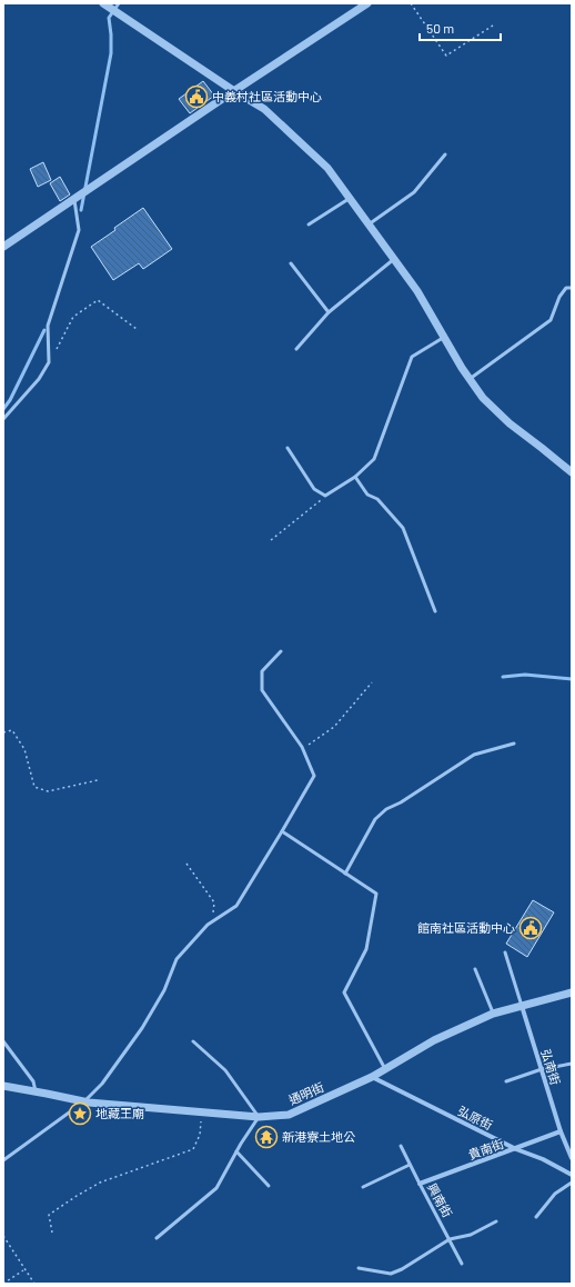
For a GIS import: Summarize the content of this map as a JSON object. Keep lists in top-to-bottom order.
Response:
{
  "streets": {
    "street": [
      "弘南街",
      "通明街",
      "弘原街",
      "貴南街"
    ],
    "lane": ["興南街"]
  },
  "crossings": [
    ["弘南街", "通明街"],
    ["弘南街", "貴南街"],
    ["通明街", "弘原街"],
    ["弘原街", "貴南街"],
    ["貴南街", "興南街"]
  ],
  "places": {
    "public building": ["中義村社區活動中心", "館南社區活動中心"],
    "place": ["地藏王廟"],
    "temple": ["新港寮土地公"]
  },
  "scale_bar": "50 m"
}
